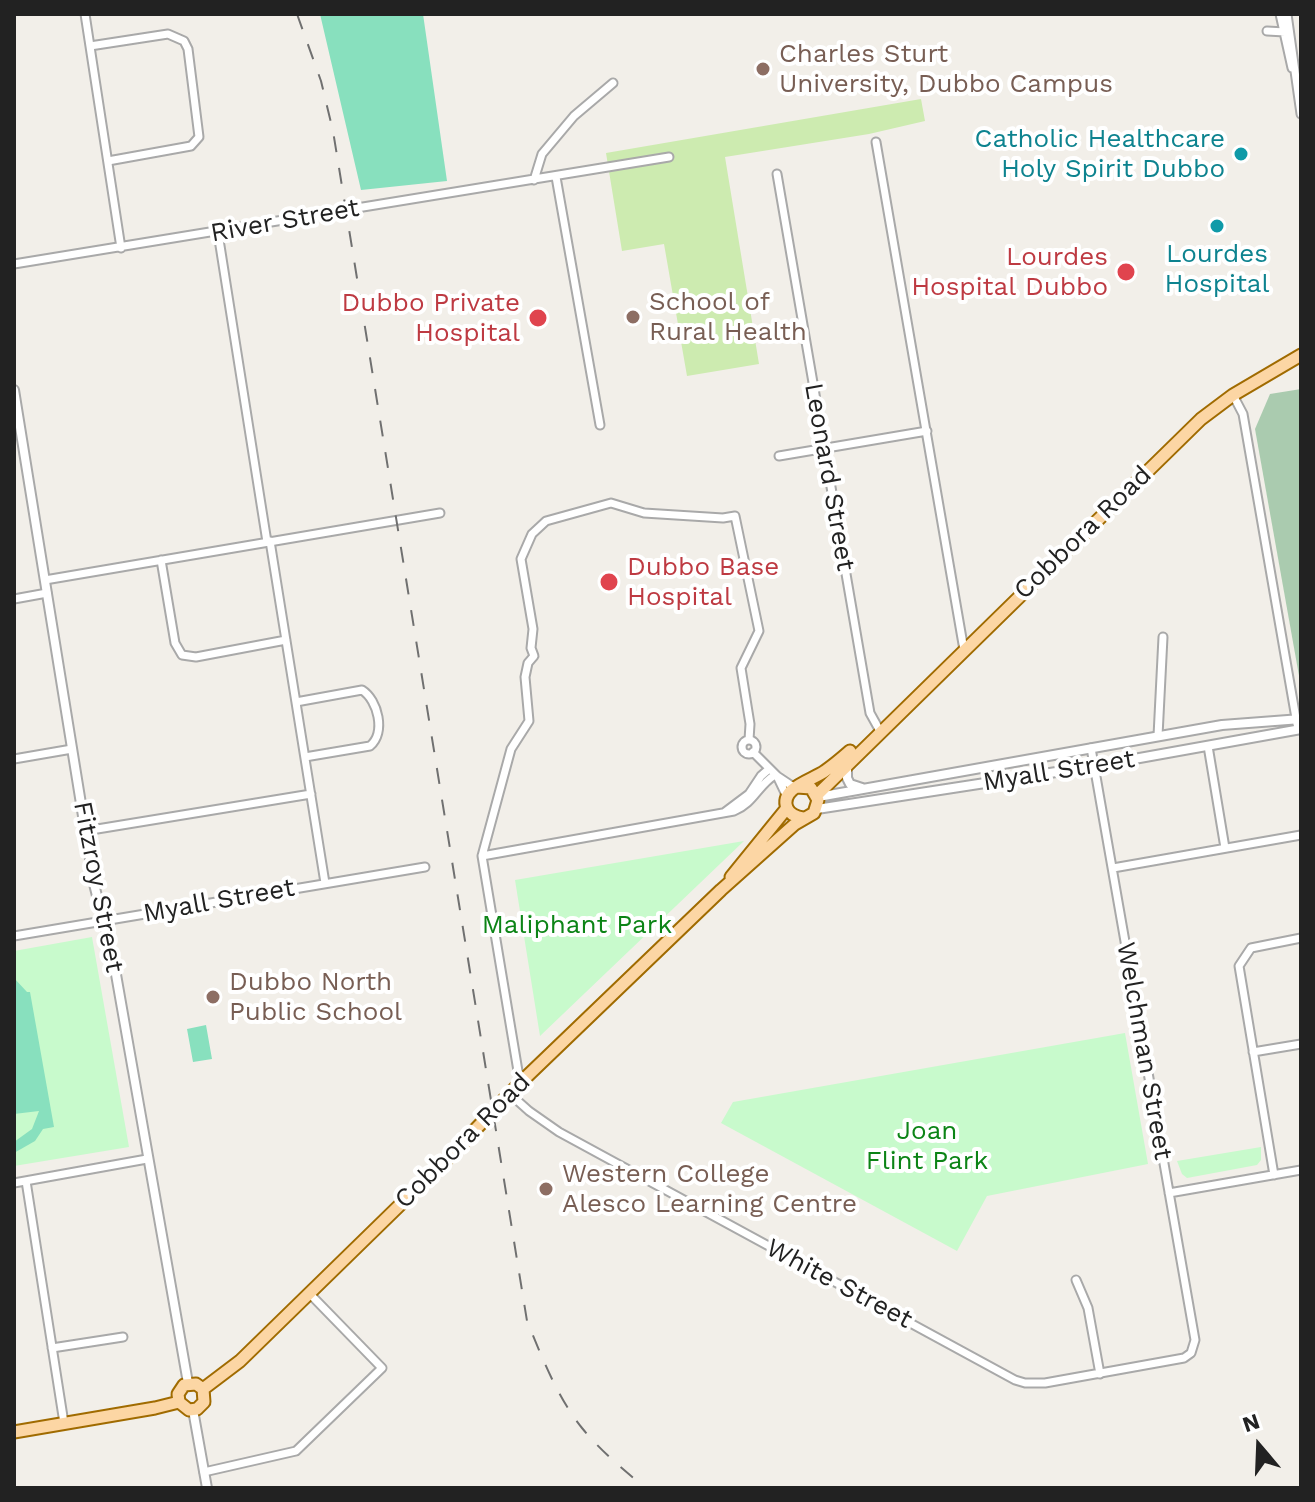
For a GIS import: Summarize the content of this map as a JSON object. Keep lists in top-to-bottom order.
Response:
{
  "streets": {
    "main road": ["Cobbora Road"],
    "street": [
      "River Street",
      "Leonard Street",
      "Myall Street",
      "Fitzroy Street",
      "Welchman Street",
      "White Street"
    ]
  },
  "crossings": [
    ["Leonard Street", "Cobbora Road"],
    ["Cobbora Road", "Myall Street"],
    ["Cobbora Road", "Fitzroy Street"],
    ["Cobbora Road", "White Street"],
    ["Myall Street", "Fitzroy Street"],
    ["Myall Street", "Welchman Street"],
    ["Welchman Street", "White Street"]
  ],
  "parks": ["Maliphant Park", "Joan Flint Park"],
  "places": [
    "Charles Sturt University, Dubbo Campus",
    "Catholic Healthcare Holy Spirit Dubbo",
    "Lourdes Hospital",
    "Lourdes Hospital Dubbo",
    "School of Rural Health",
    "Dubbo Private Hospital",
    "Dubbo Base Hospital",
    "Dubbo North Public School",
    "Western College Alesco Learning Centre"
  ],
  "north": "top"
}
